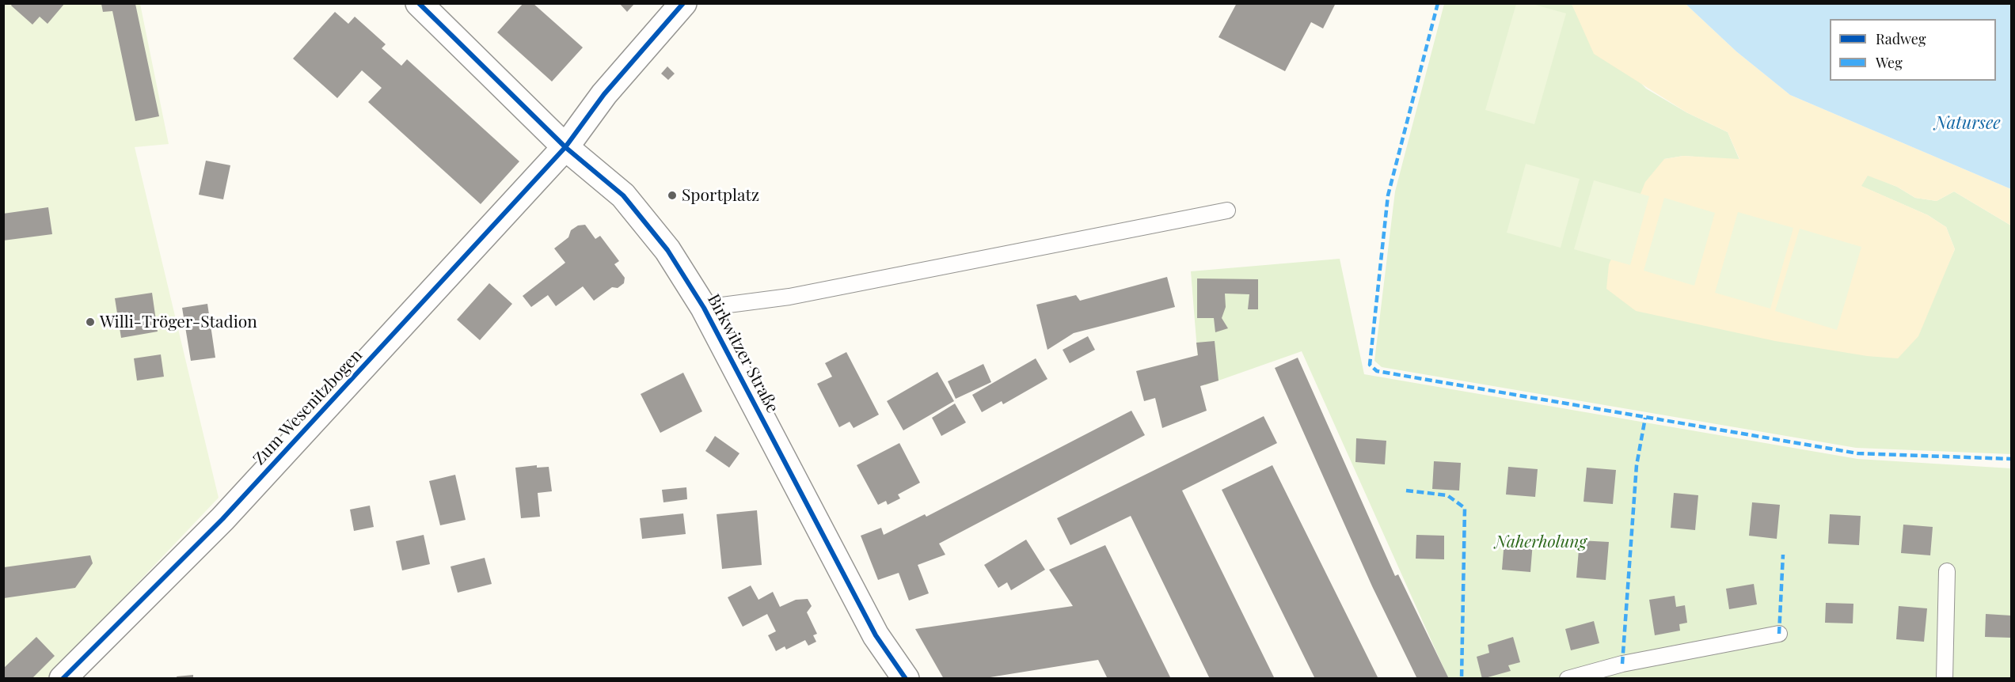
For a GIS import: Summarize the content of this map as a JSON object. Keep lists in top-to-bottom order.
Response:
{
  "streets": {
    "street": ["Birkwitzer Straße", "Zum Wesenitzbogen"]
  },
  "crossings": [
    ["Birkwitzer Straße", "Zum Wesenitzbogen"]
  ],
  "water": ["Natursee"],
  "parks": ["Naherholung"],
  "places": ["Sportplatz", "Willi-Tröger-Stadion"],
  "legend": ["Radweg", "Weg"]
}
